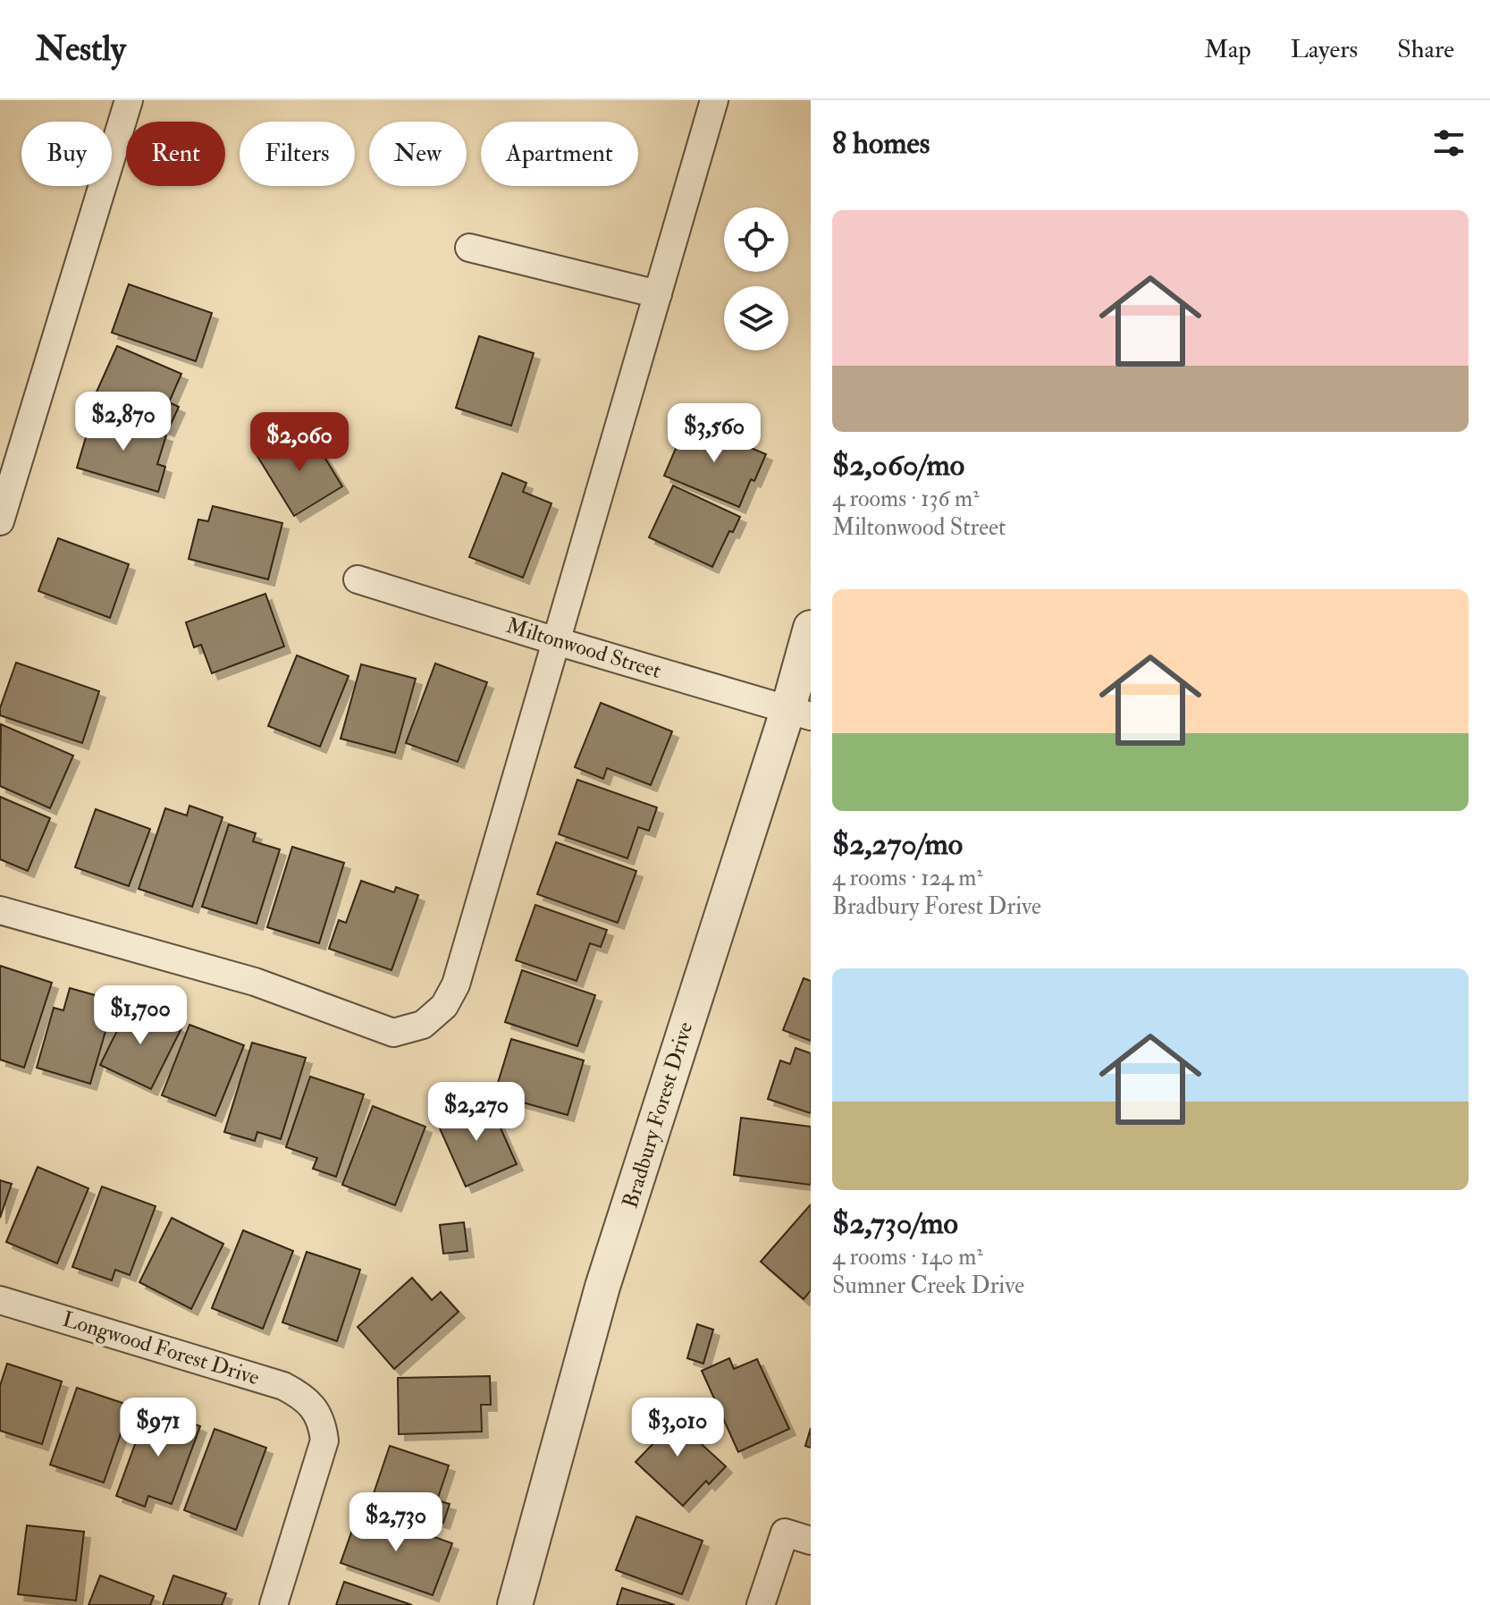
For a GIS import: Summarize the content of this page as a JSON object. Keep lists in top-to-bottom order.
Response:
{
  "streets": {
    "street": ["Miltonwood Street", "Bradbury Forest Drive", "Longwood Forest Drive"]
  },
  "crossings": [
    ["Miltonwood Street", "Bradbury Forest Drive"]
  ],
  "page": {
    "header": "Nestly",
    "nav": ["Map", "Layers", "Share"],
    "heading": "8 homes",
    "chip": [
      "Buy",
      "Rent",
      "Filters",
      "New",
      "Apartment"
    ],
    "list": [
      {
        "name": "$2,060/mo",
        "note": "4 rooms · 136 m² · Miltonwood Street"
      },
      {
        "name": "$2,270/mo",
        "note": "4 rooms · 124 m² · Bradbury Forest Drive"
      },
      {
        "name": "$2,730/mo",
        "note": "4 rooms · 140 m² · Sumner Creek Drive"
      }
    ],
    "price": [
      "$2,870",
      "$3,560",
      "$2,060",
      "$1,700",
      "$2,270",
      "$971",
      "$3,010",
      "$2,730"
    ]
  }
}
